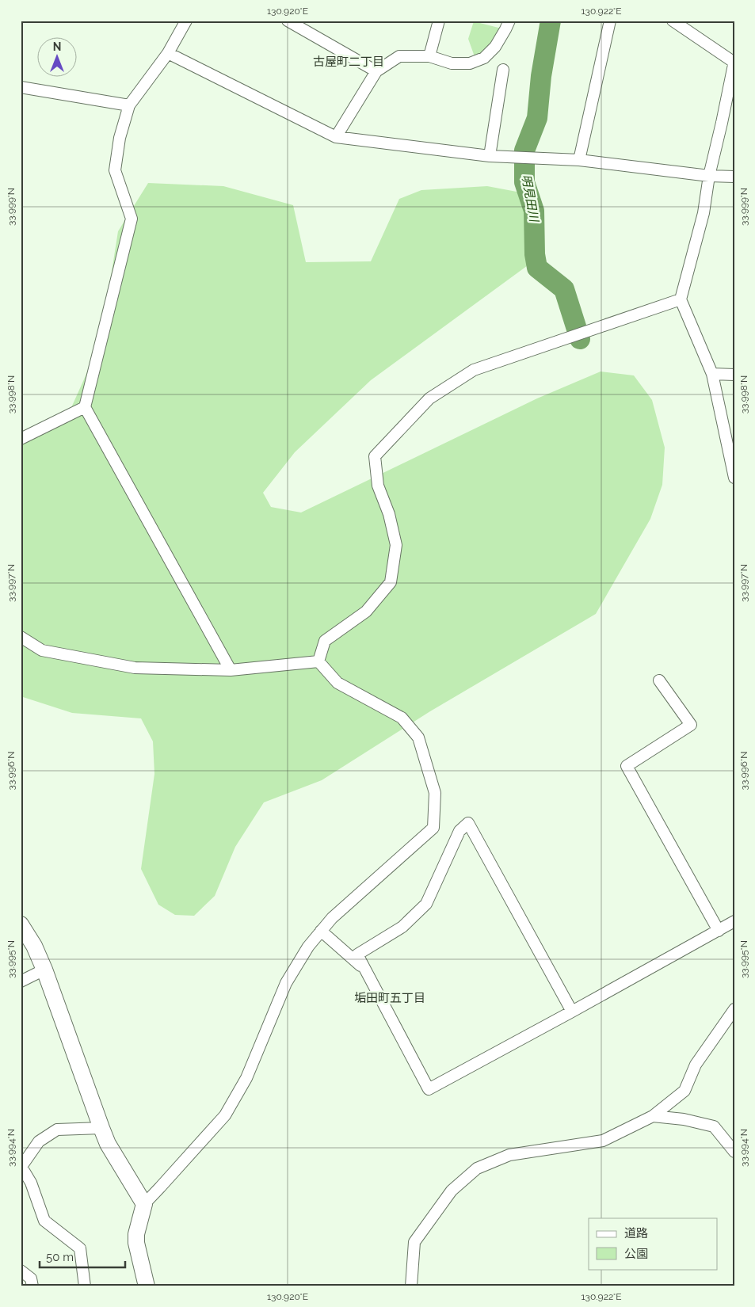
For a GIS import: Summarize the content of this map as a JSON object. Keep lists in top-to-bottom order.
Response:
{
  "districts": ["古屋町二丁目", "垢田町五丁目"],
  "water": ["明見田川"],
  "legend": ["道路", "公園"],
  "scale_bar": "50 m",
  "north": "top",
  "coordinates": [
    "130.920°E",
    "130.922°E",
    "33.999°N",
    "33.998°N",
    "33.997°N",
    "33.996°N",
    "33.995°N",
    "33.994°N"
  ]
}
